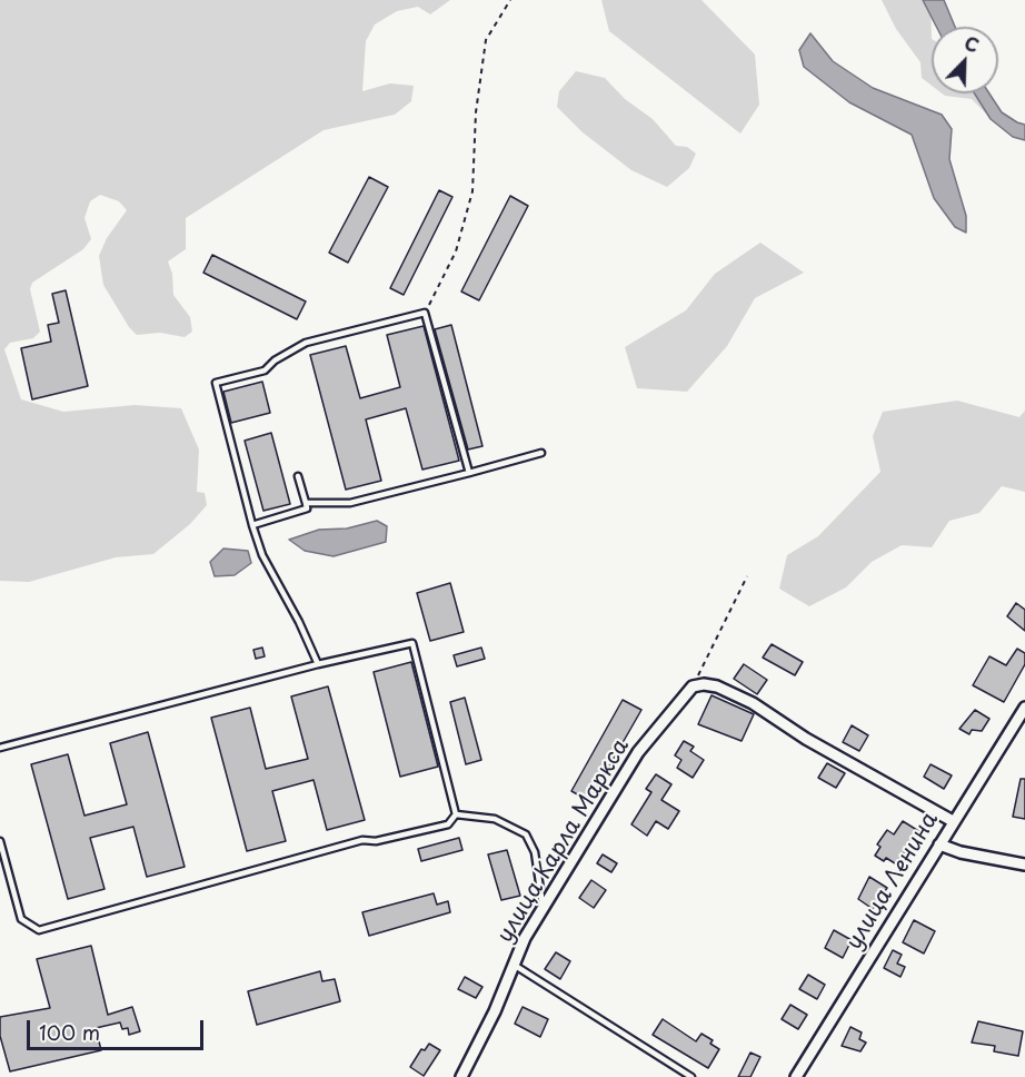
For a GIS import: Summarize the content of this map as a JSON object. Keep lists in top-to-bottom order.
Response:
{
  "streets": {
    "street": ["улица Карла Маркса", "улица Ленина"]
  },
  "scale_bar": "100 m",
  "north": "top right"
}
